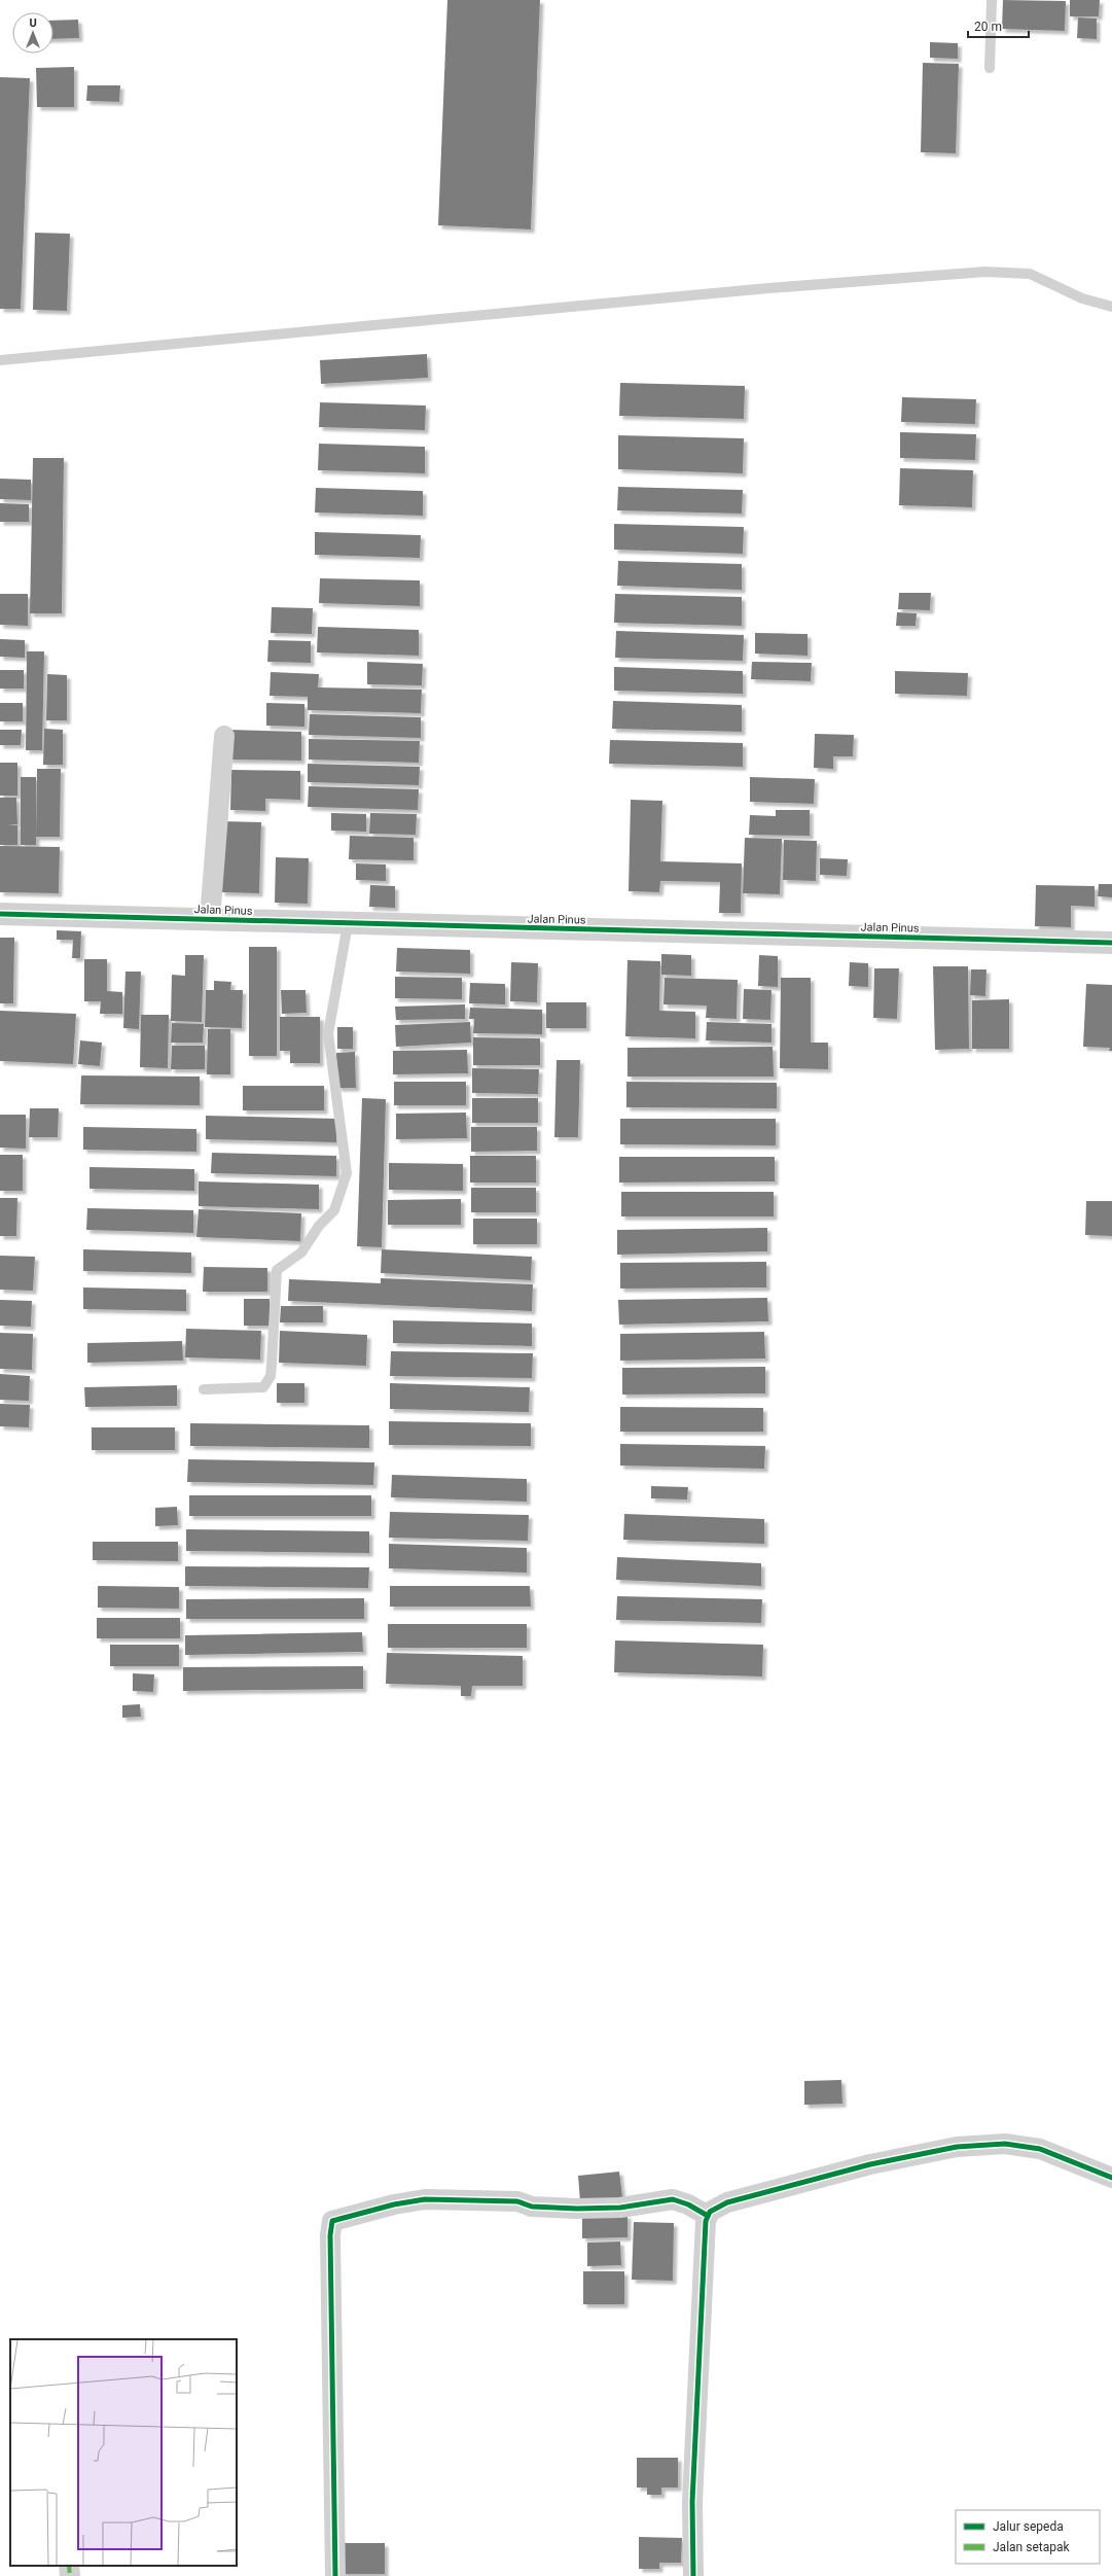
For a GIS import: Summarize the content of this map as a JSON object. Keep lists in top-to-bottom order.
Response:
{
  "streets": {
    "street": ["Jalan Pinus"]
  },
  "legend": ["Jalur sepeda", "Jalan setapak"],
  "scale_bar": "20 m",
  "north": "top"
}
